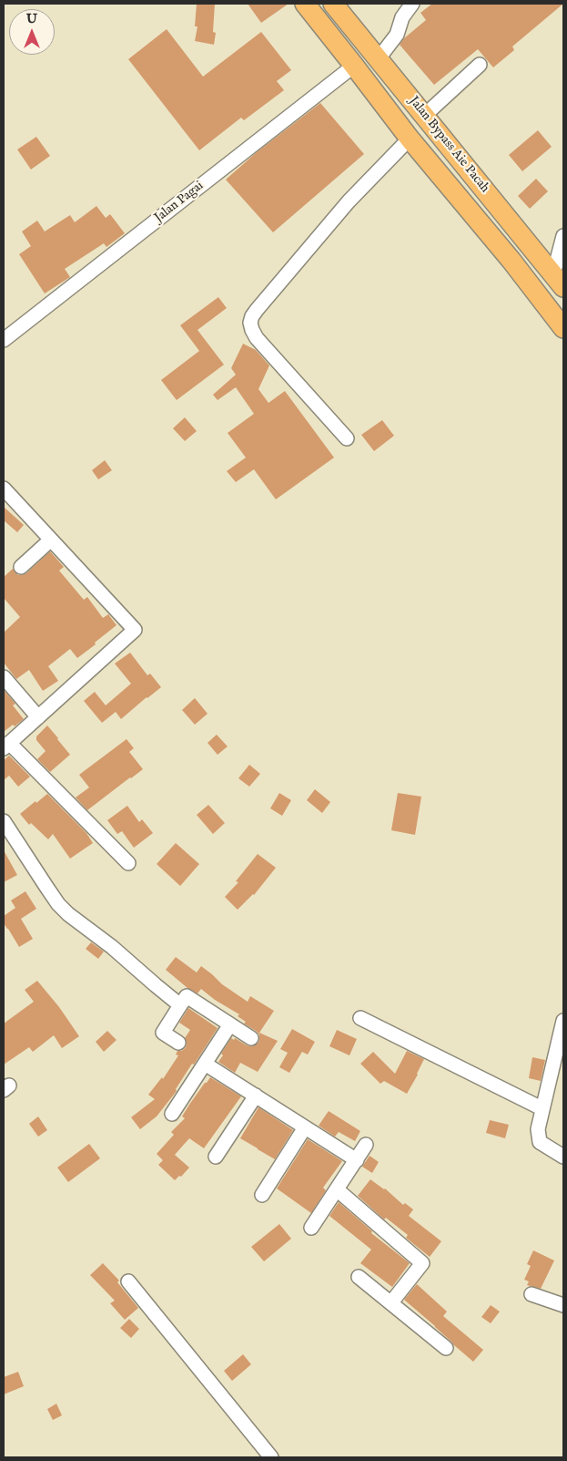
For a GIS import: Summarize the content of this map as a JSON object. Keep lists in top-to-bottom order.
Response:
{
  "streets": {
    "highway": ["Jalan Bypass Aie Pacah"],
    "street": ["Jalan Pagai"]
  },
  "north": "top"
}
